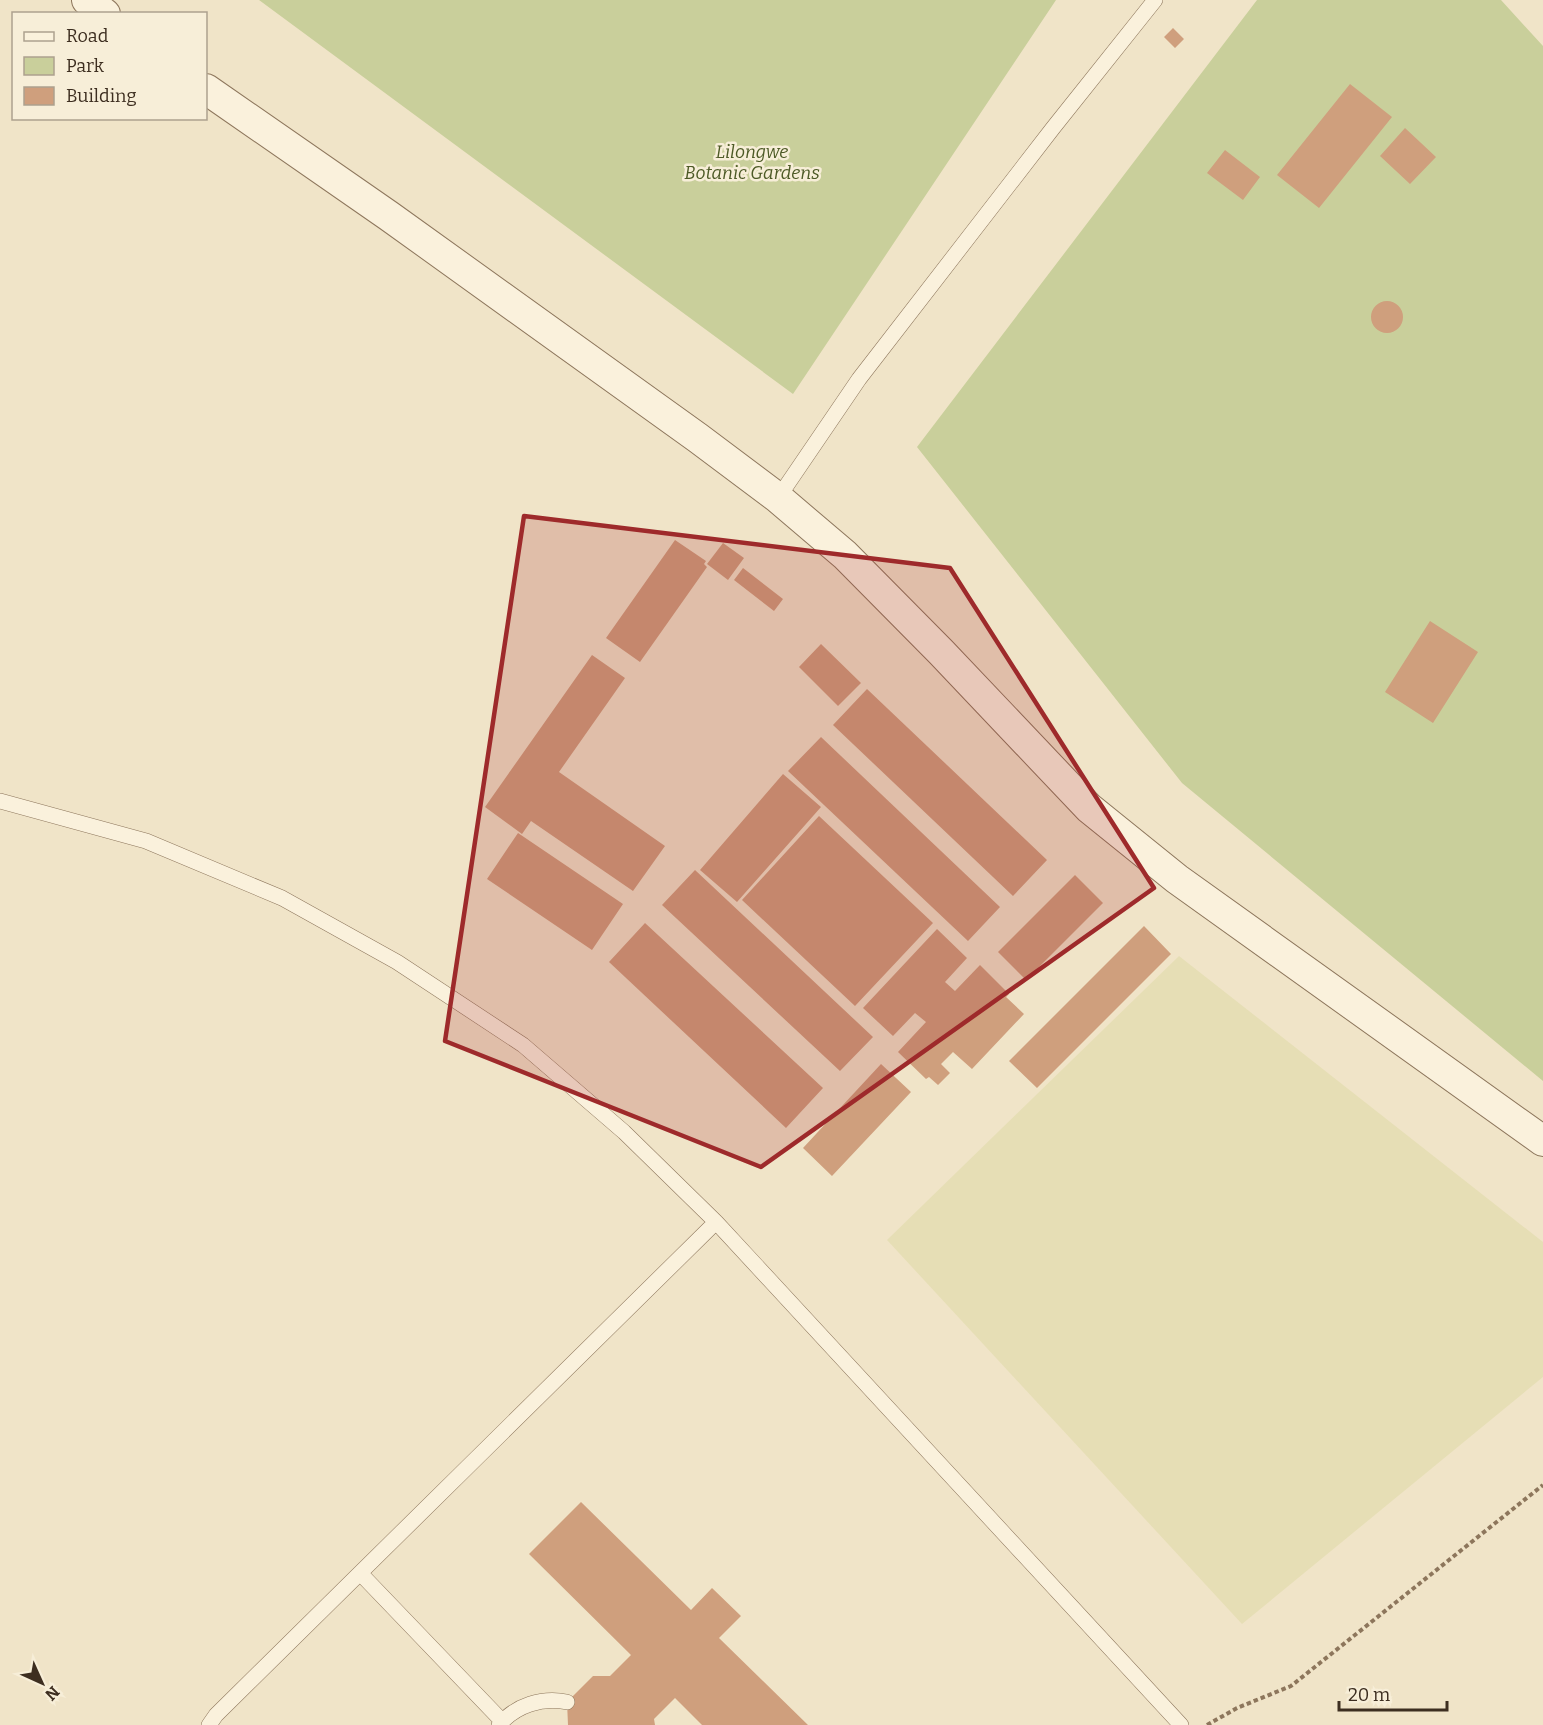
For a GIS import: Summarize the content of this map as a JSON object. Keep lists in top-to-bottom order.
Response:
{
  "parks": ["Lilongwe Botanic Gardens"],
  "legend": ["Road", "Park", "Building"],
  "scale_bar": "20 m",
  "north": "bottom right"
}
